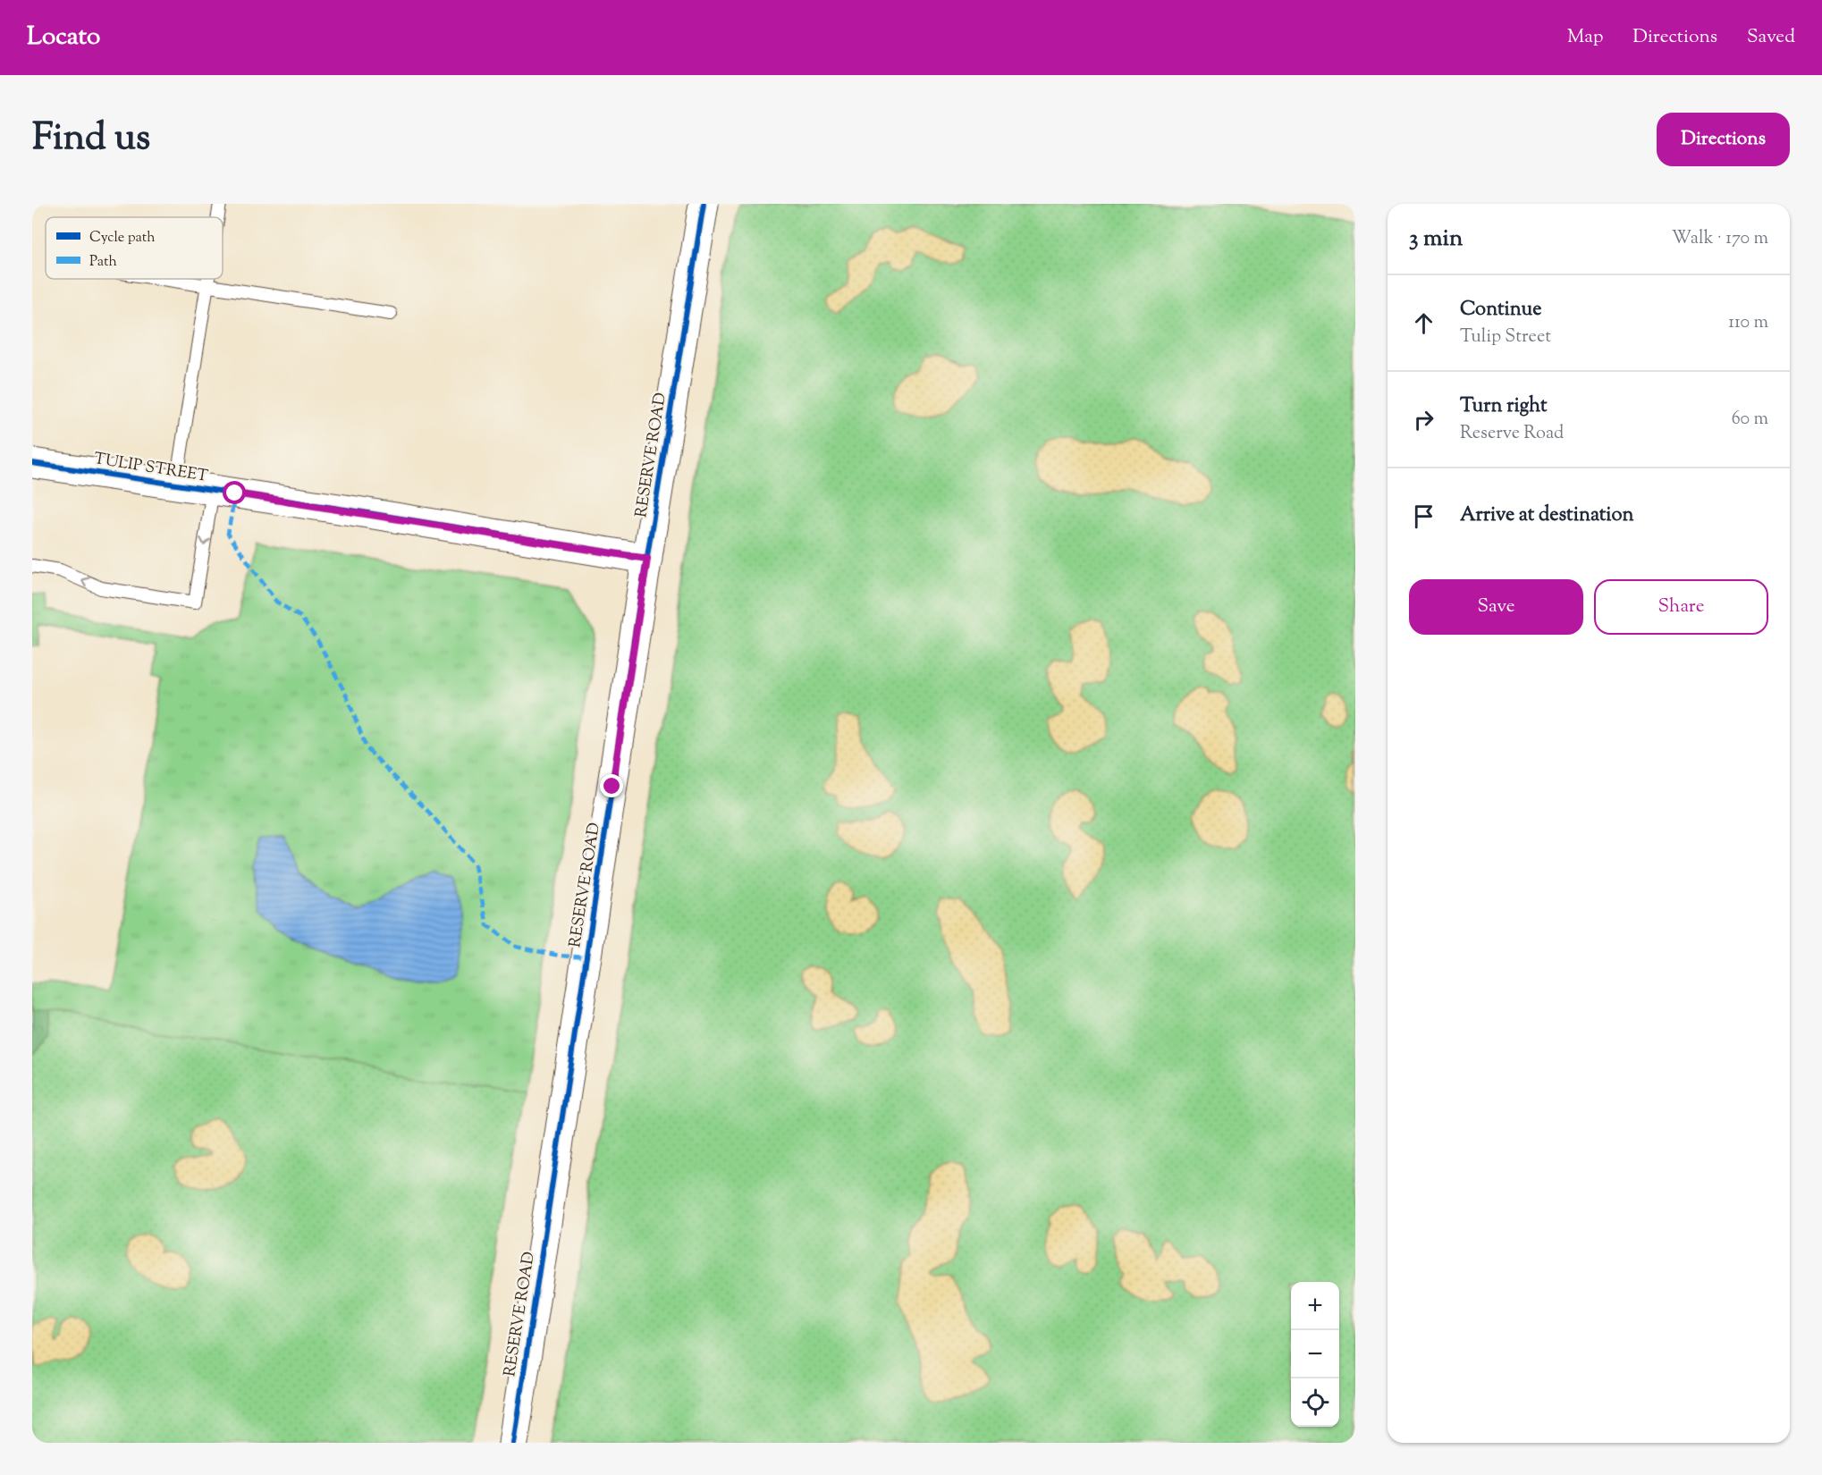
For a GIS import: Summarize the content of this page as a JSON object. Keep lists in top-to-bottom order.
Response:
{
  "streets": {
    "street": ["RESERVE ROAD", "TULIP STREET"]
  },
  "crossings": [
    ["RESERVE ROAD", "TULIP STREET"]
  ],
  "legend": ["Cycle path", "Path"],
  "page": {
    "header": "Locato",
    "nav": ["Map", "Directions", "Saved"],
    "title": "Find us",
    "buttons": [
      "Directions",
      ["Save", "Share"]
    ],
    "heading": ["3 min", "Walk · 170 m"],
    "list": [
      ["Continue", "Tulip Street", "110 m"],
      ["Turn right", "Reserve Road", "60 m"],
      "Arrive at destination"
    ],
    "map_buttons": ["+", "−"]
  }
}
